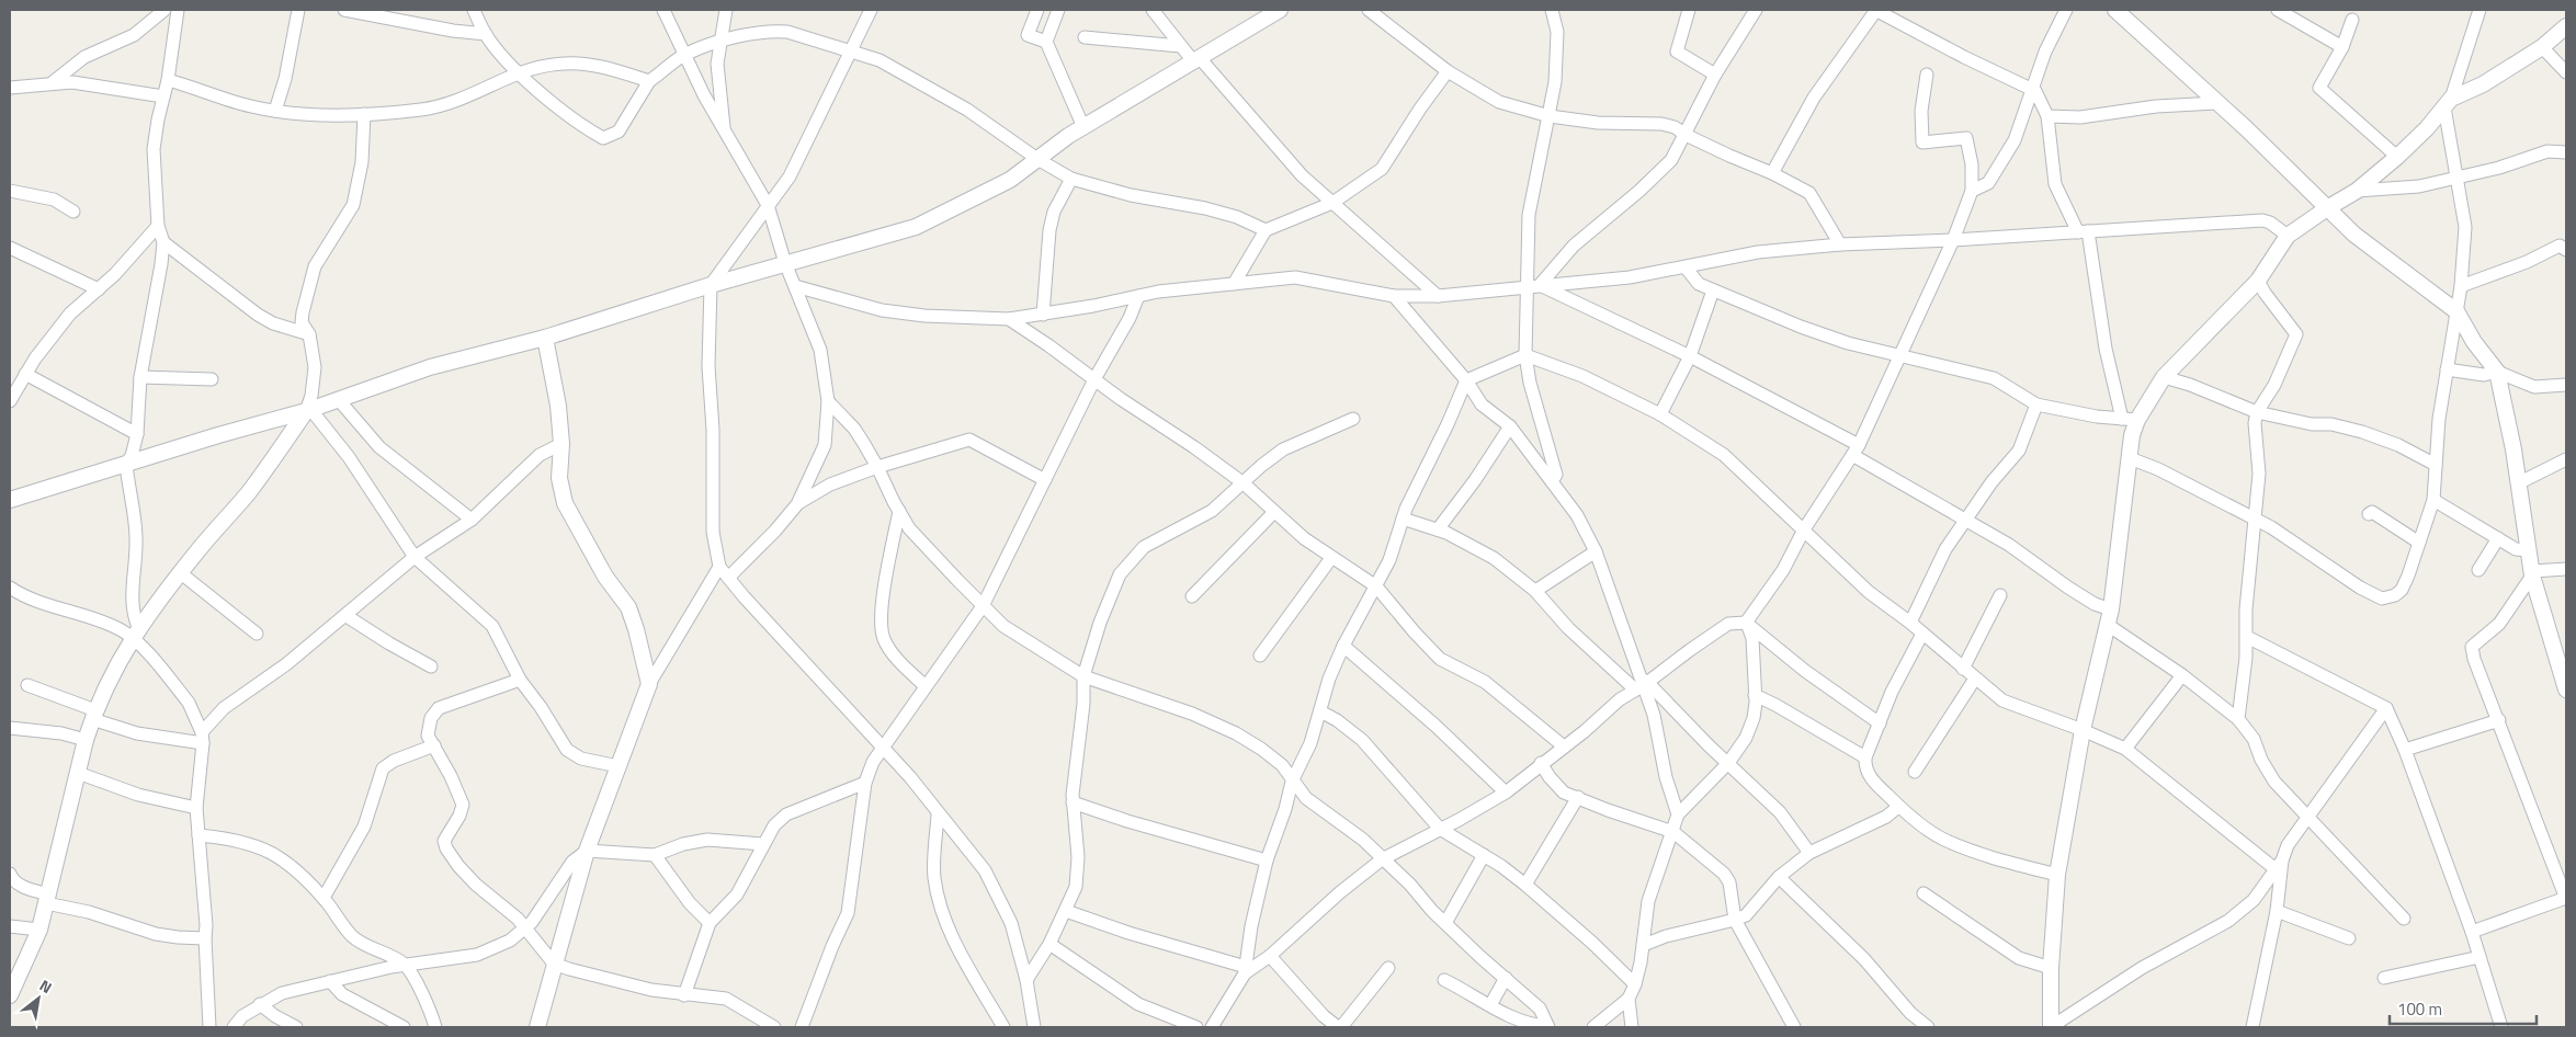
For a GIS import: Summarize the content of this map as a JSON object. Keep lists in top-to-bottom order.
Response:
{
  "scale_bar": "100 m",
  "north": "top right"
}
